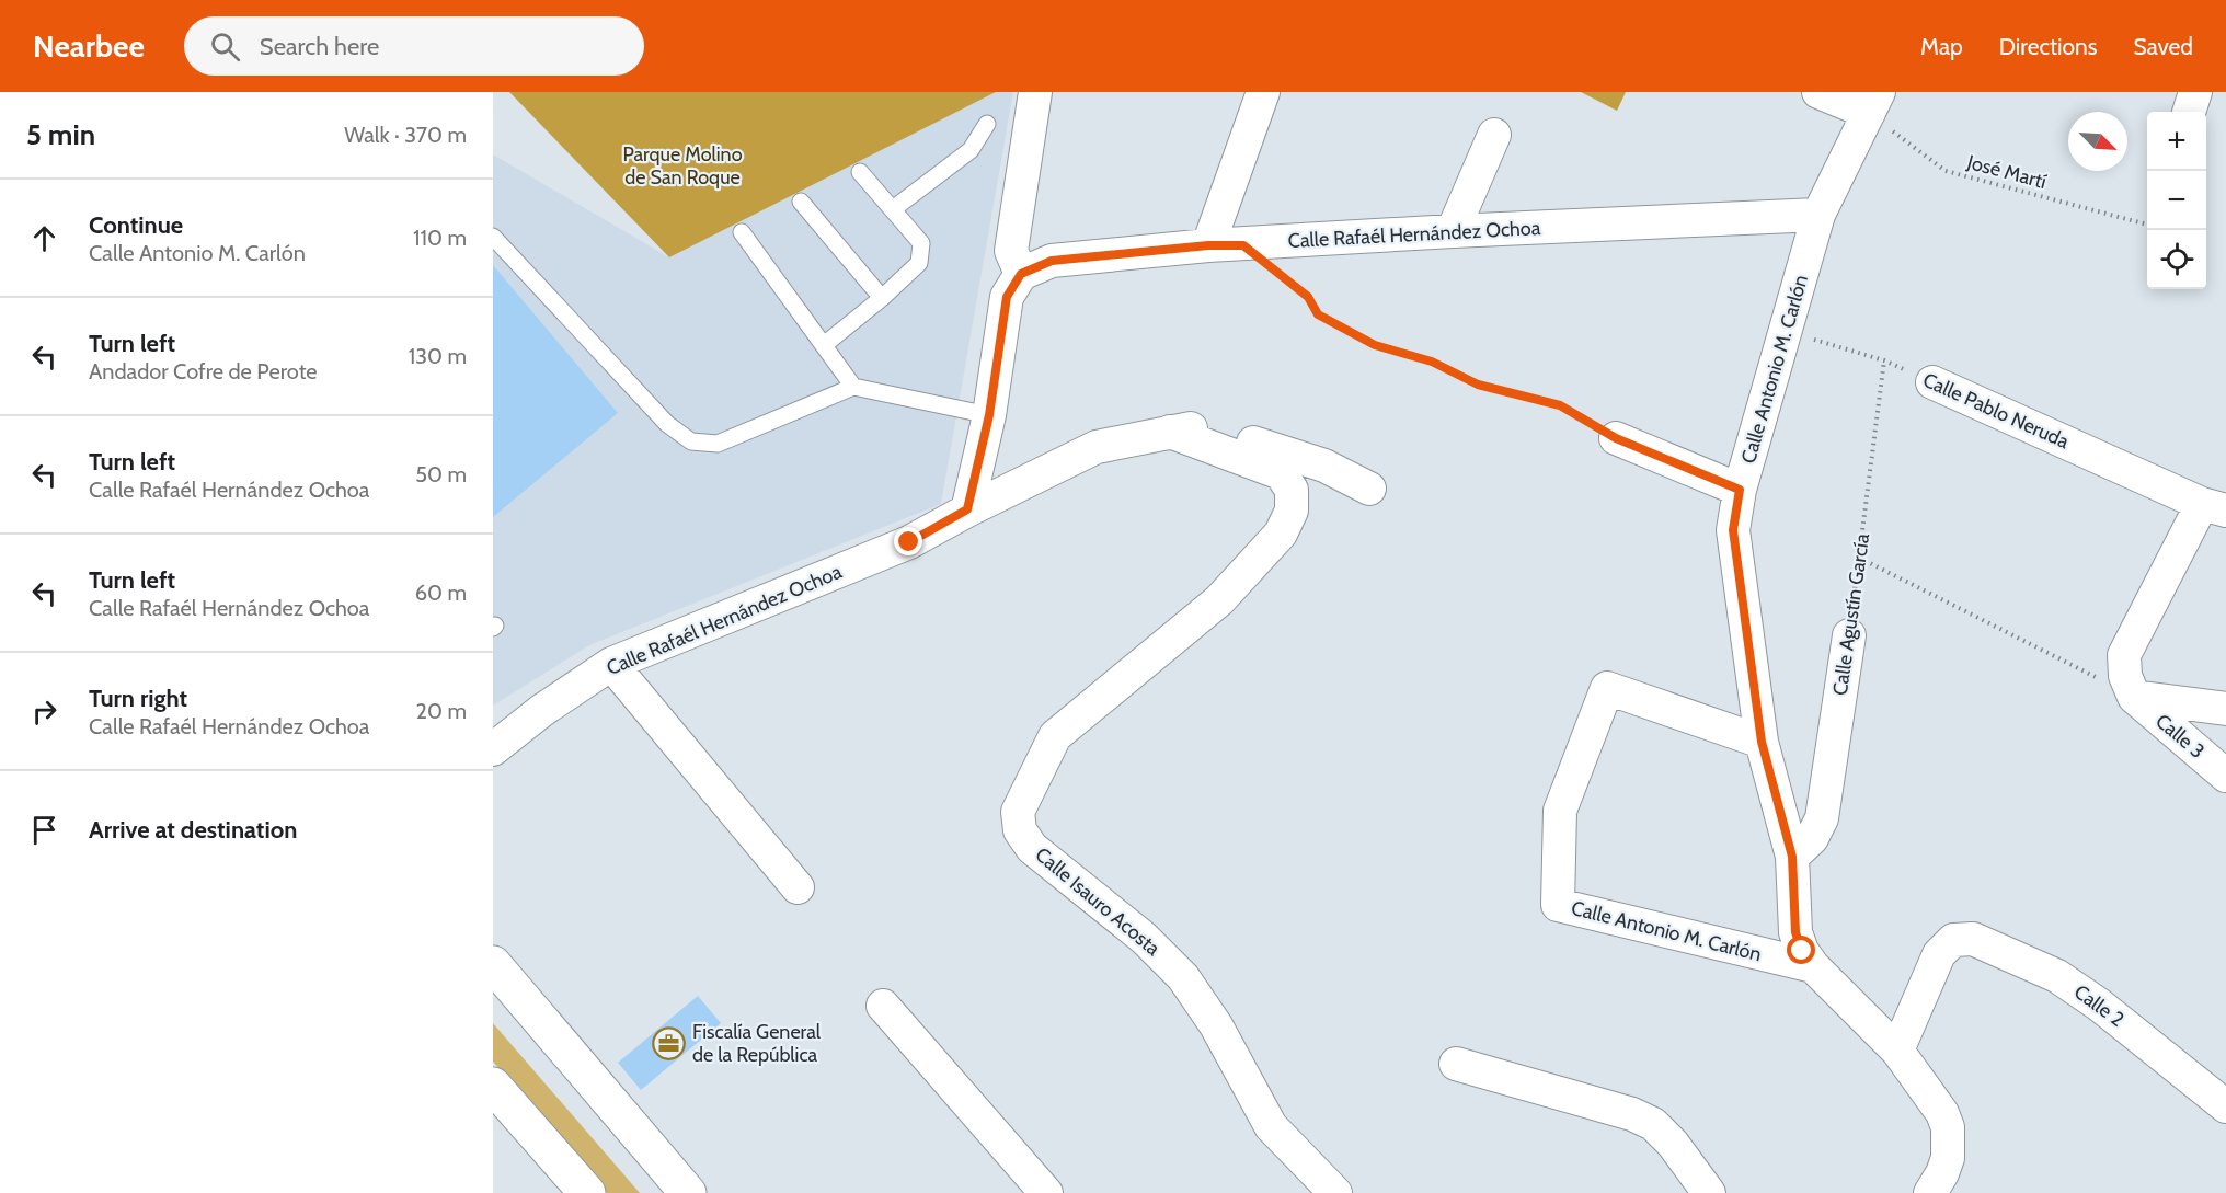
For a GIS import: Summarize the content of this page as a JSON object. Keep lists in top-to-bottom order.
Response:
{
  "streets": {
    "street": [
      "Calle Rafaél Hernández Ochoa",
      "Calle Antonio M. Carlón",
      "Calle Pablo Neruda",
      "Calle Agustín García",
      "Calle 3",
      "Calle Isauro Acosta",
      "Calle 2"
    ],
    "path": ["José Martí"]
  },
  "crossings": [
    ["José Martí", "Calle Antonio M. Carlón"],
    ["Calle Rafaél Hernández Ochoa", "Calle Antonio M. Carlón"],
    ["Calle Rafaél Hernández Ochoa", "Calle Isauro Acosta"],
    ["Calle Antonio M. Carlón", "Calle Pablo Neruda"],
    ["Calle Antonio M. Carlón", "Calle Agustín García"],
    ["Calle Antonio M. Carlón", "Calle 2"],
    ["Calle Pablo Neruda", "Calle Agustín García"]
  ],
  "parks": ["Parque Molino de San Roque"],
  "places": {
    "office": ["Fiscalía General de la República"]
  },
  "north": "bottom right",
  "page": {
    "header": "Nearbee",
    "search": "Search here",
    "nav": ["Map", "Directions", "Saved"],
    "heading": ["5 min", "Walk · 370 m"],
    "map_buttons": ["+", "−"],
    "list": [
      ["Continue", "Calle Antonio M. Carlón", "110 m"],
      ["Turn left", "Andador Cofre de Perote", "130 m"],
      ["Turn left", "Calle Rafaél Hernández Ochoa", "50 m"],
      ["Turn left", "Calle Rafaél Hernández Ochoa", "60 m"],
      ["Turn right", "Calle Rafaél Hernández Ochoa", "20 m"],
      "Arrive at destination"
    ]
  }
}
